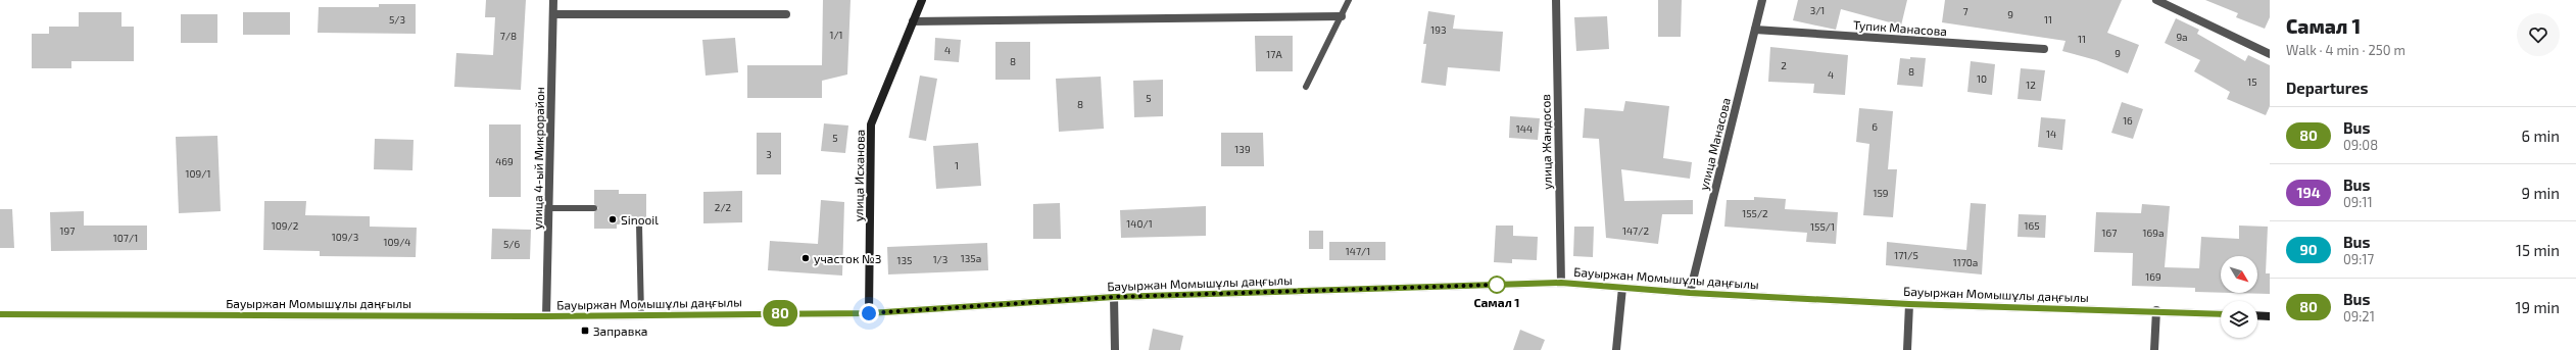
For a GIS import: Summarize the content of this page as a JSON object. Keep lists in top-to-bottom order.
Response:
{
  "streets": {
    "main road": ["улица Исханова", "Бауыржан Момышұлы даңғылы"],
    "street": [
      "Тупик Манасова",
      "улица Жандосов",
      "улица Манасова",
      "улица 4-ый Микрорайон"
    ]
  },
  "crossings": [
    ["Тупик Манасова", "улица Манасова"],
    ["улица Жандосов", "Бауыржан Момышұлы даңғылы"],
    ["улица Манасова", "Бауыржан Момышұлы даңғылы"],
    ["улица 4-ый Микрорайон", "Бауыржан Момышұлы даңғылы"],
    ["улица Исханова", "Бауыржан Момышұлы даңғылы"]
  ],
  "places": {
    "other": ["Sinooil", "участок №3", "Самал 1"],
    "transit": ["Заправка"]
  },
  "lines": ["bus line 80"],
  "house_numbers": [
    "3/1",
    "7",
    "9",
    "5/3",
    "11",
    "193",
    "1/1",
    "7/8",
    "9а",
    "11",
    "4",
    "9",
    "17А",
    "8",
    "2",
    "8",
    "4",
    "10",
    "15",
    "12",
    "5",
    "8",
    "16",
    "6",
    "144",
    "14",
    "5",
    "139",
    "3",
    "469",
    "1",
    "109/1",
    "159",
    "2/2",
    "155/2",
    "140/1",
    "109/2",
    "165",
    "155/1",
    "197",
    "147/2",
    "167",
    "169а",
    "109/3",
    "107/1",
    "109/4",
    "5/6",
    "147/1",
    "171/5",
    "135а",
    "1/3",
    "135",
    "1170а",
    "169"
  ],
  "north": "bottom right",
  "page": {
    "on_map": "80",
    "heading": [
      ["Самал 1", "Walk · 4 min · 250 m"],
      "Departures"
    ],
    "list": [
      {
        "mark": "80",
        "name": "Bus",
        "note": "09:08",
        "value": "6 min"
      },
      {
        "mark": "194",
        "name": "Bus",
        "note": "09:11",
        "value": "9 min"
      },
      {
        "mark": "90",
        "name": "Bus",
        "note": "09:17",
        "value": "15 min"
      },
      {
        "mark": "80",
        "name": "Bus",
        "note": "09:21",
        "value": "19 min"
      }
    ]
  }
}
